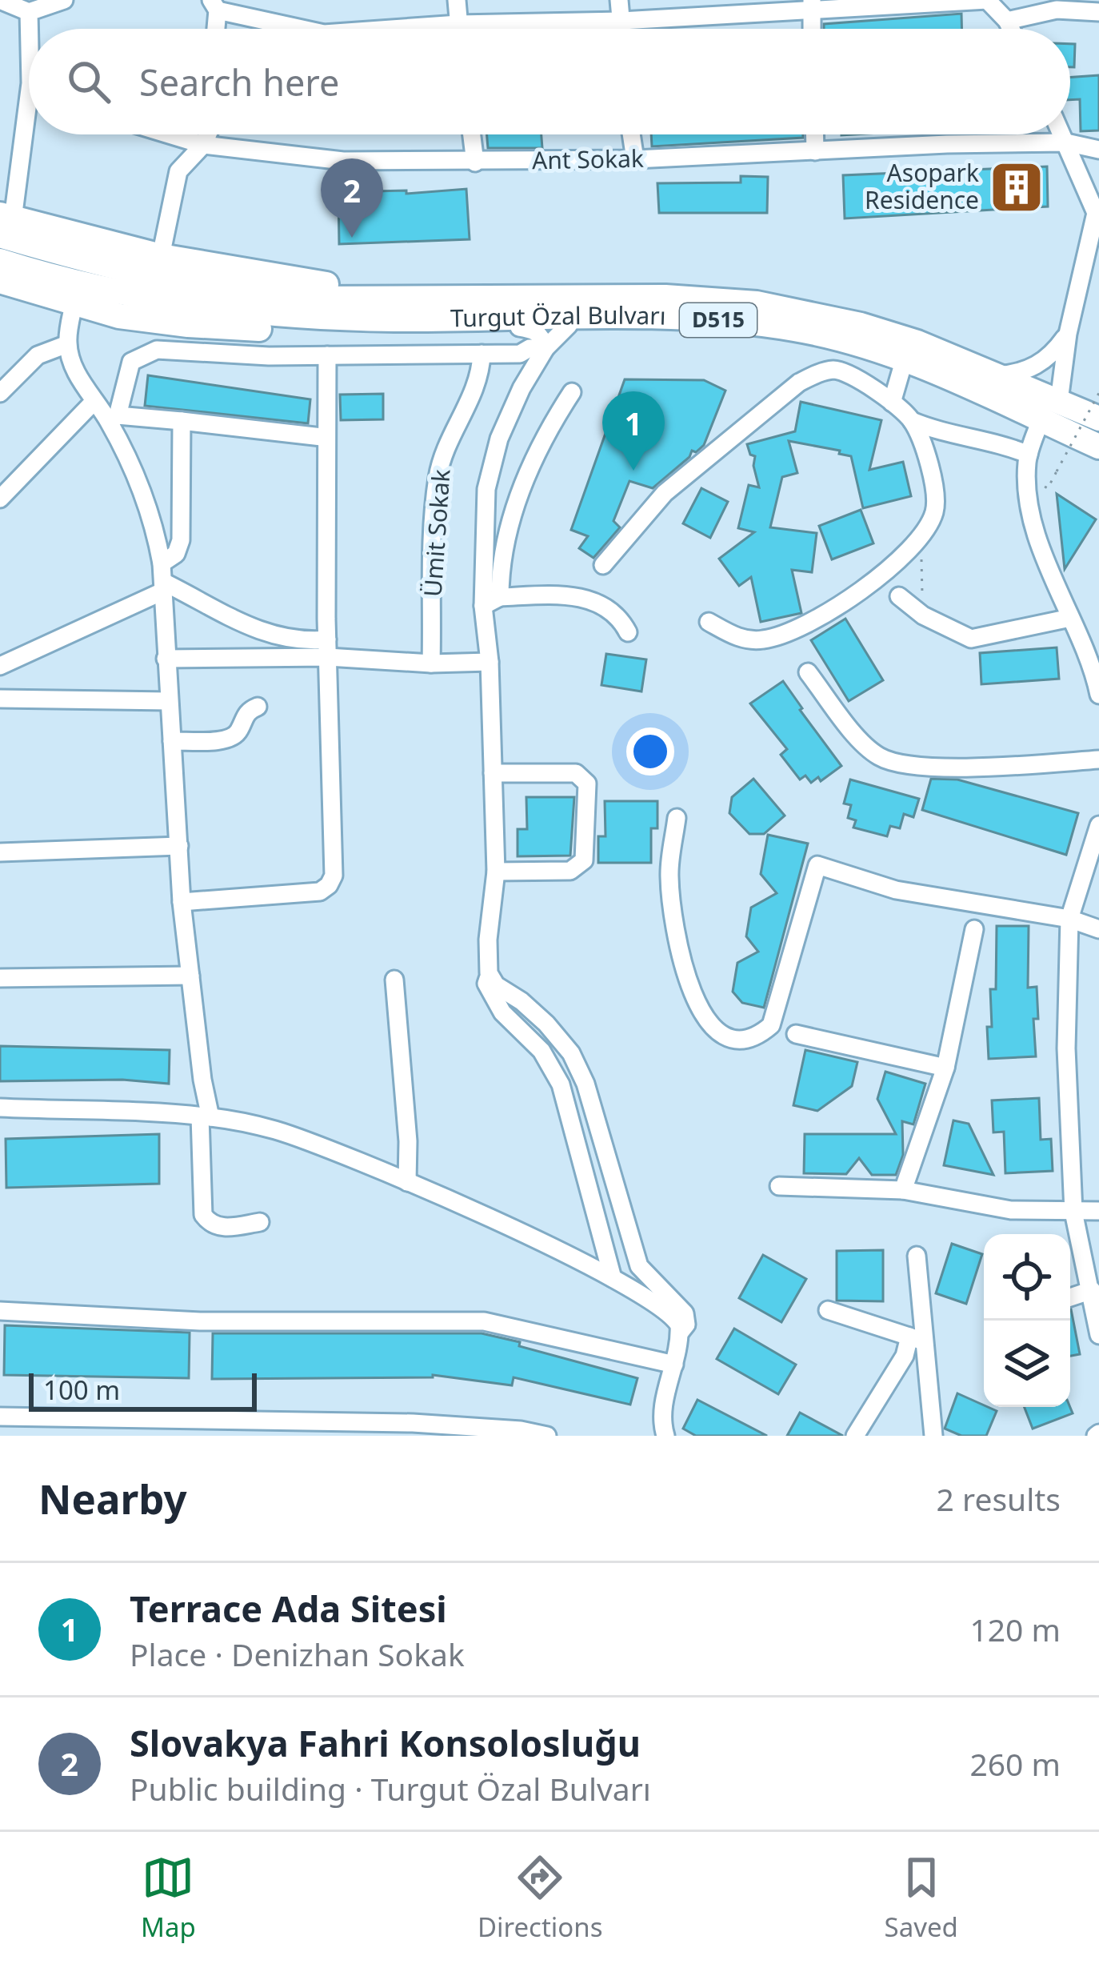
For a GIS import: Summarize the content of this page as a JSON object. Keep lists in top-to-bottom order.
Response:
{
  "streets": {
    "highway": ["Turgut Özal Bulvarı", "D515"],
    "street": ["Ant Sokak", "Ümit Sokak"]
  },
  "places": {
    "building": ["Asopark Residence"]
  },
  "scale_bar": "100 m",
  "page": {
    "search": "Search here",
    "pins": ["2", "1"],
    "scale": "100 m",
    "heading": ["Nearby", "2 results"],
    "list": [
      {
        "mark": "1",
        "name": "Terrace Ada Sitesi",
        "note": "Place · Denizhan Sokak",
        "value": "120 m"
      },
      {
        "mark": "2",
        "name": "Slovakya Fahri Konsolosluğu",
        "note": "Public building · Turgut Özal Bulvarı",
        "value": "260 m"
      }
    ],
    "nav": ["Map", "Directions", "Saved"]
  }
}
